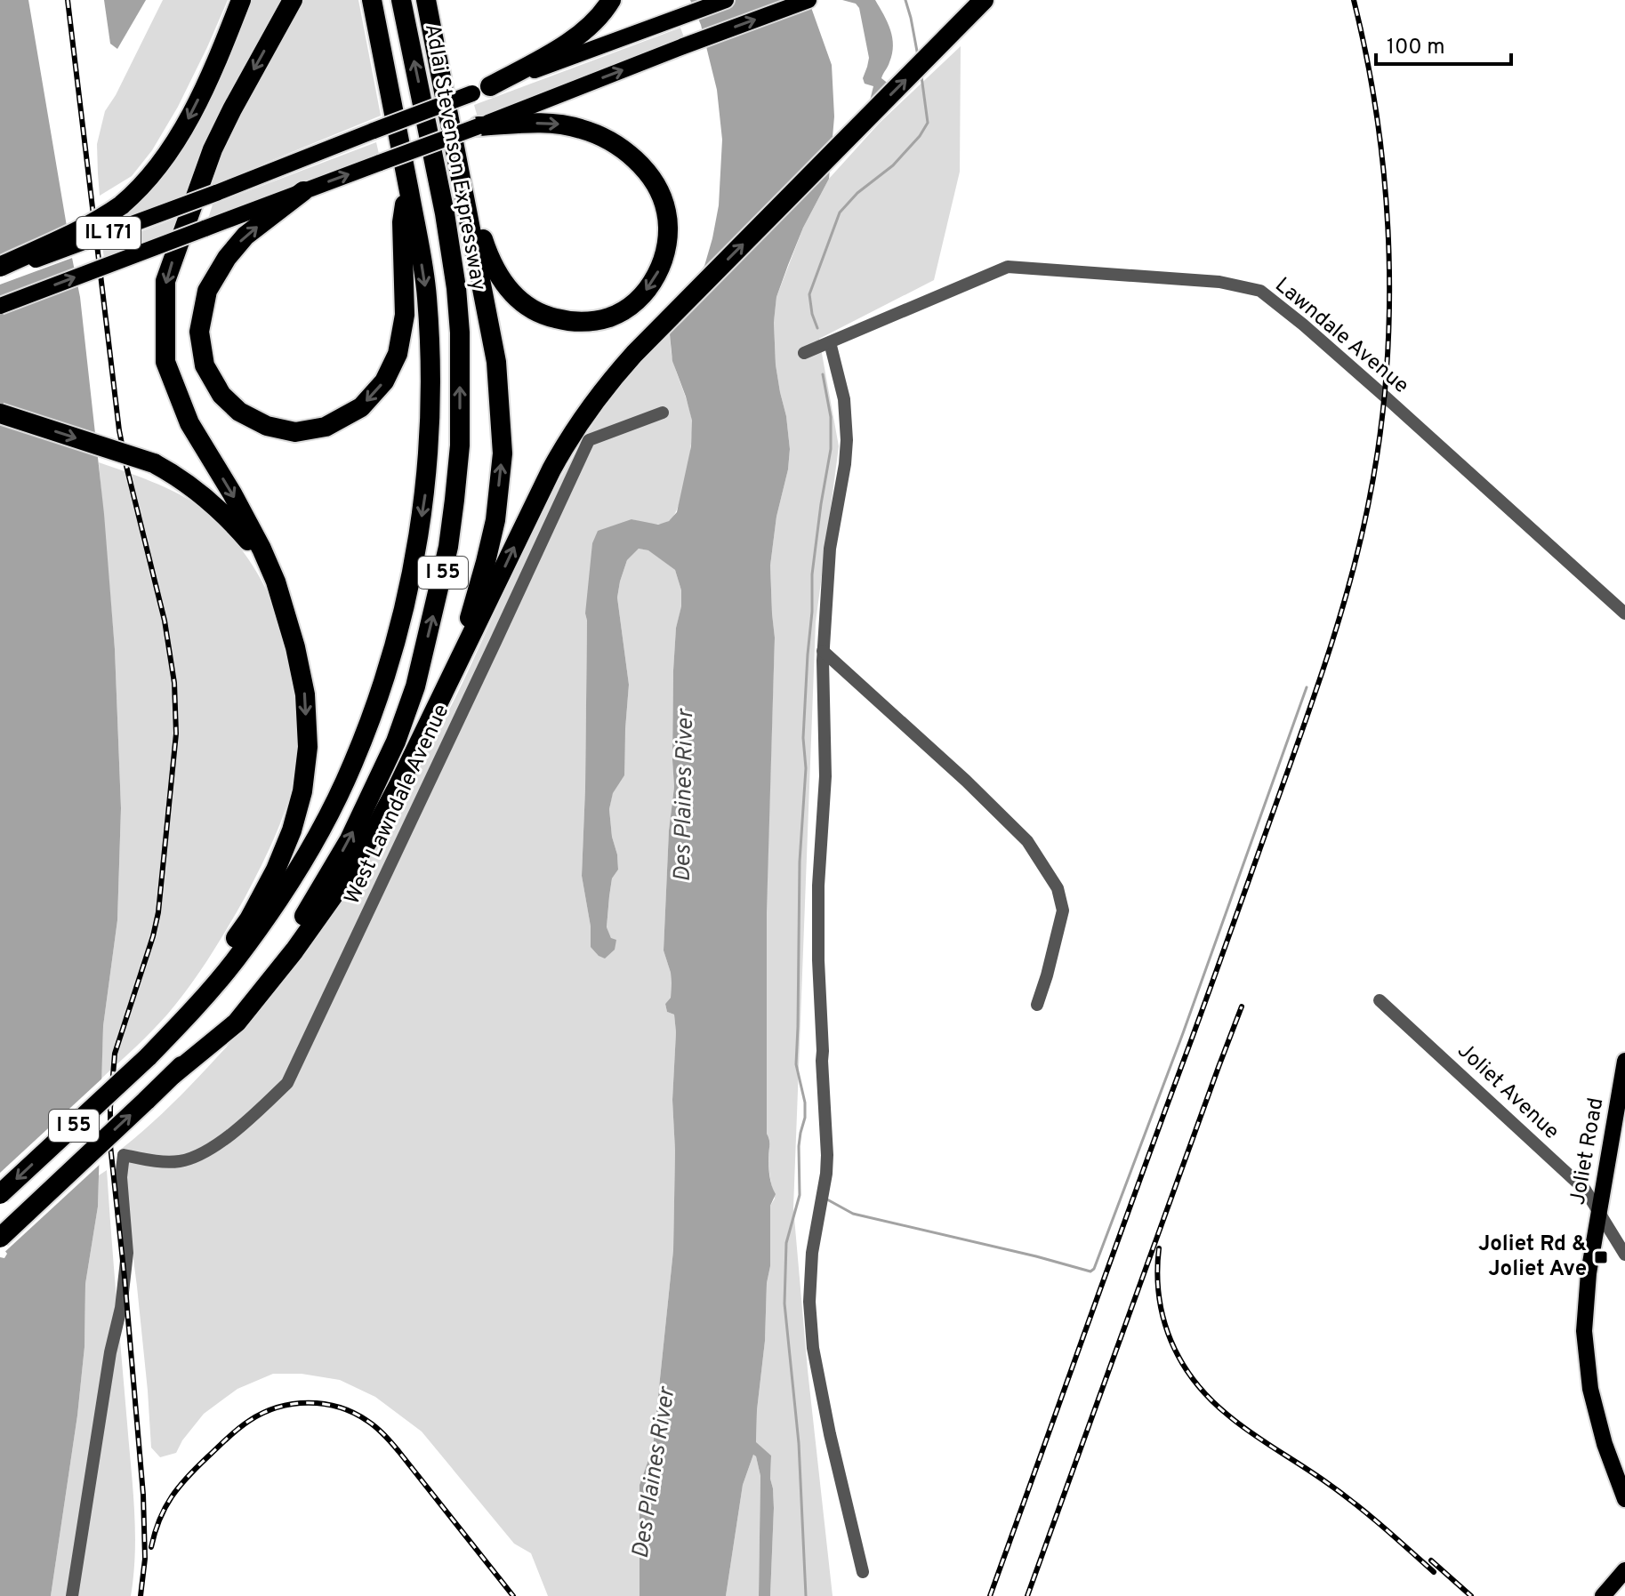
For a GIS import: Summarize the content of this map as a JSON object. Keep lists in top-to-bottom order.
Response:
{
  "streets": {
    "highway": ["Adlai Stevenson Expressway", "I 55"],
    "main road": ["IL 171", "Joliet Road"],
    "street": ["Lawndale Avenue", "West Lawndale Avenue", "Joliet Avenue"]
  },
  "crossings": [
    ["Joliet Avenue", "Joliet Road"]
  ],
  "water": ["Des Plaines River"],
  "places": {
    "transit": ["Joliet Rd & Joliet Ave"]
  },
  "scale_bar": "100 m"
}
